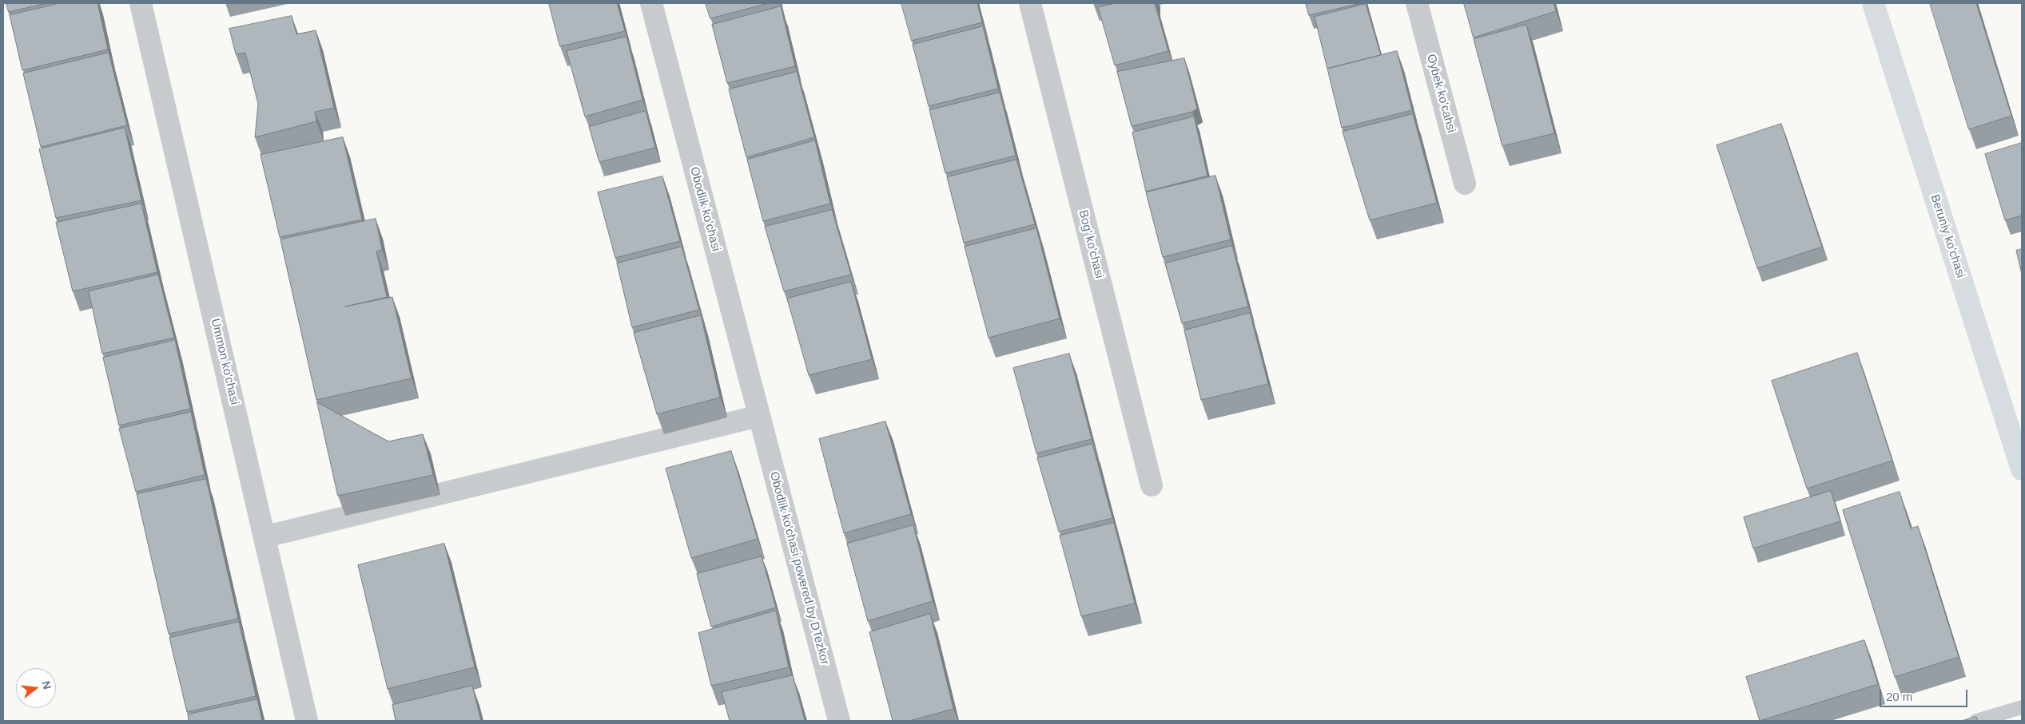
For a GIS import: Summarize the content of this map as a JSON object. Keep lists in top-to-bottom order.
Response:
{
  "streets": {
    "main road": ["Beruniy ko'chasi"],
    "street": [
      "Oybek ko'cahsi",
      "Obodlik ko'chasi",
      "Bog' ko'chasi",
      "Ummon ko'chasi",
      "Obodlik ko'chasi powered by DTezkor"
    ]
  },
  "crossings": [
    ["Obodlik ko'chasi", "Obodlik ko'chasi powered by DTezkor"]
  ],
  "scale_bar": "20 m",
  "north": "right"
}
